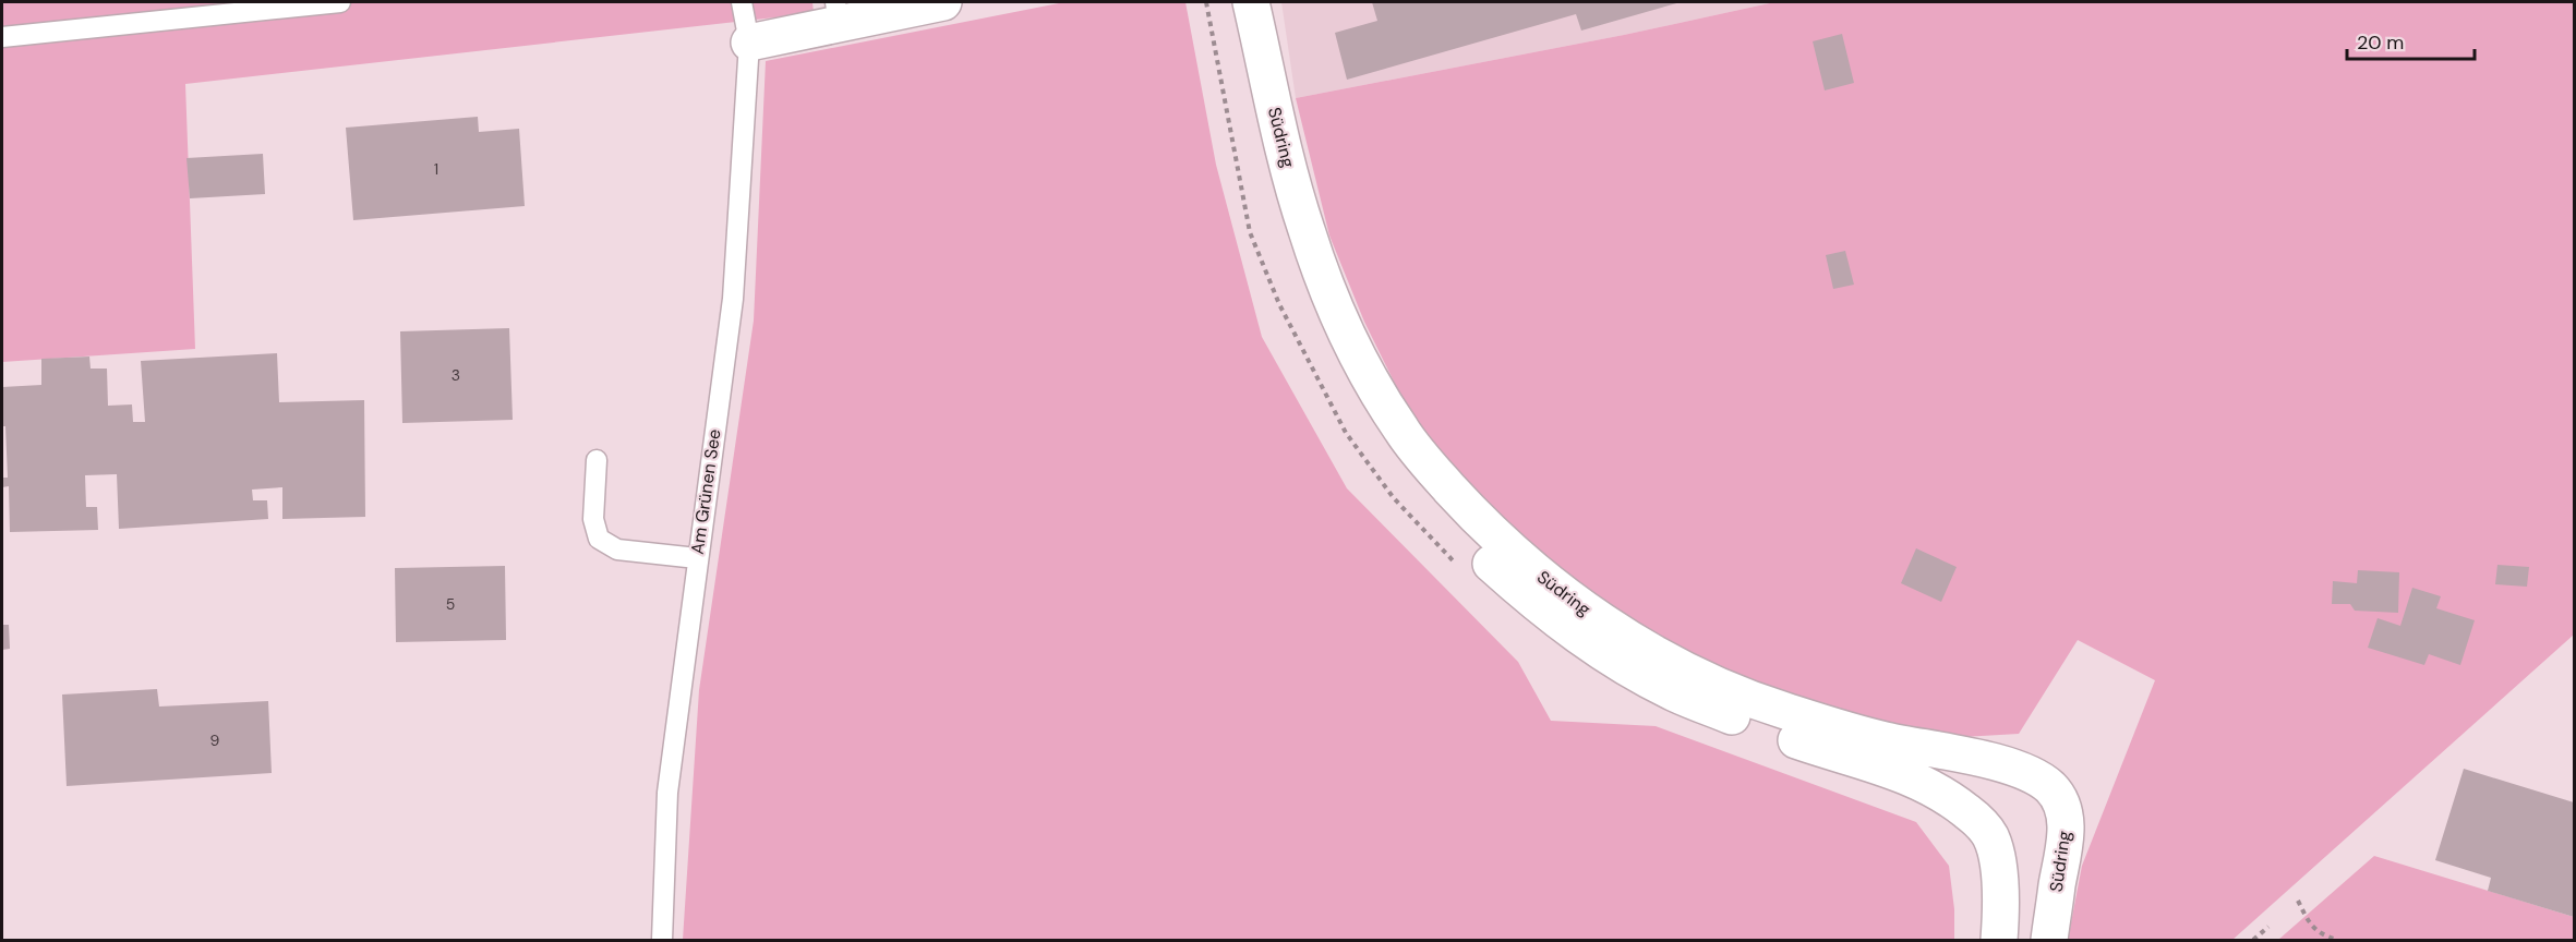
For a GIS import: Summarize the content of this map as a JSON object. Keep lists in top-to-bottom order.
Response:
{
  "streets": {
    "street": ["Südring"],
    "lane": ["Am Grünen See"]
  },
  "house_numbers": [
    "1",
    "3",
    "5",
    "9"
  ],
  "scale_bar": "20 m"
}
